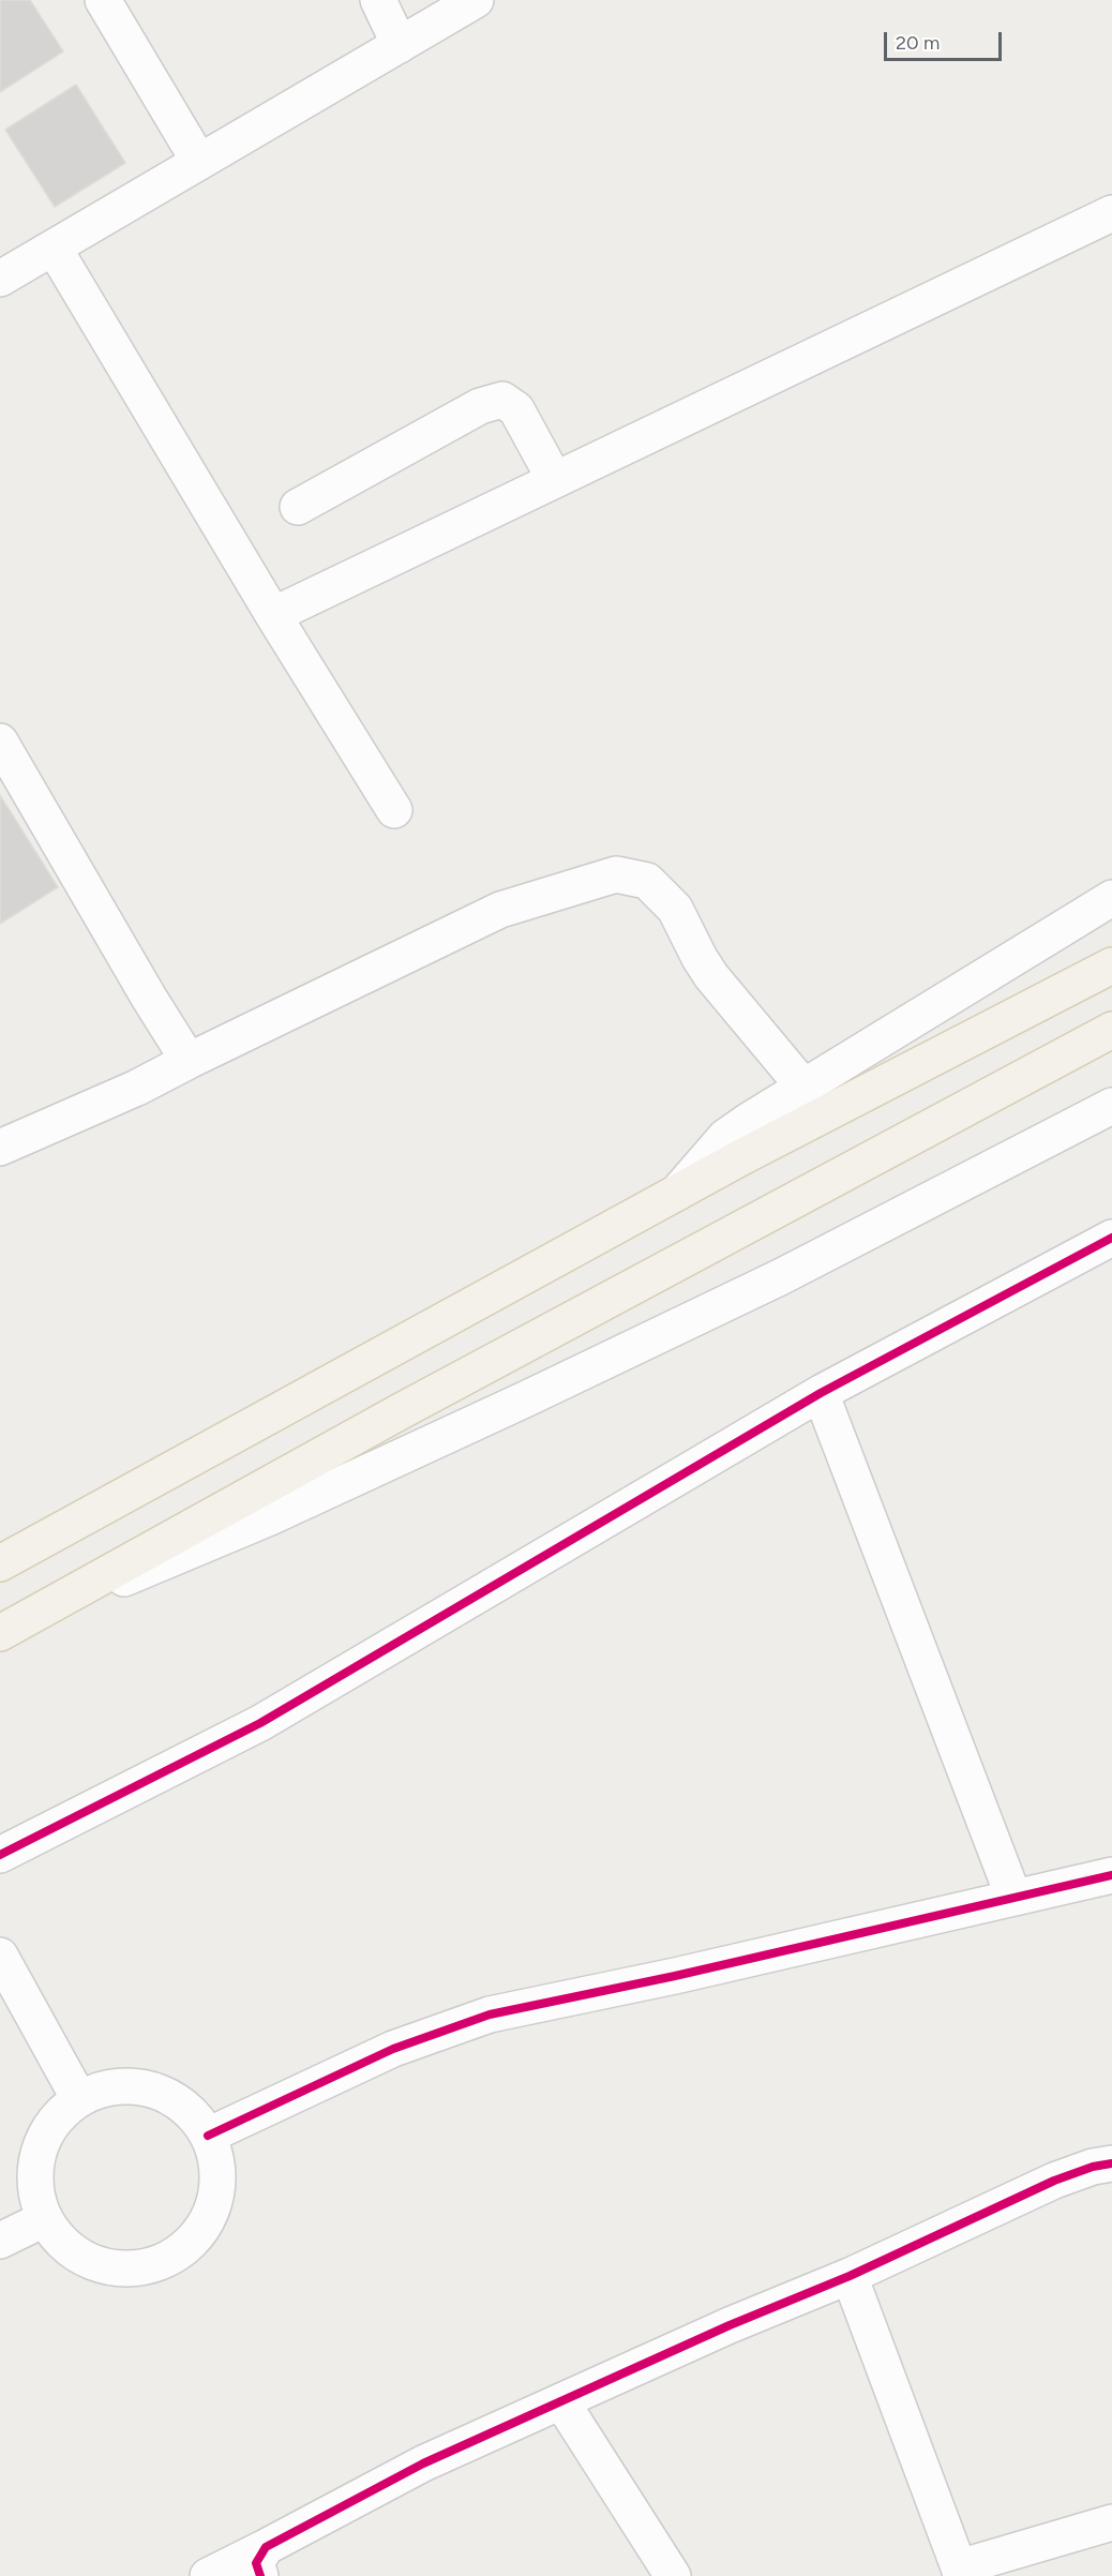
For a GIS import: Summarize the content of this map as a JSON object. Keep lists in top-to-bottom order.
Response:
{
  "scale_bar": "20 m"
}
